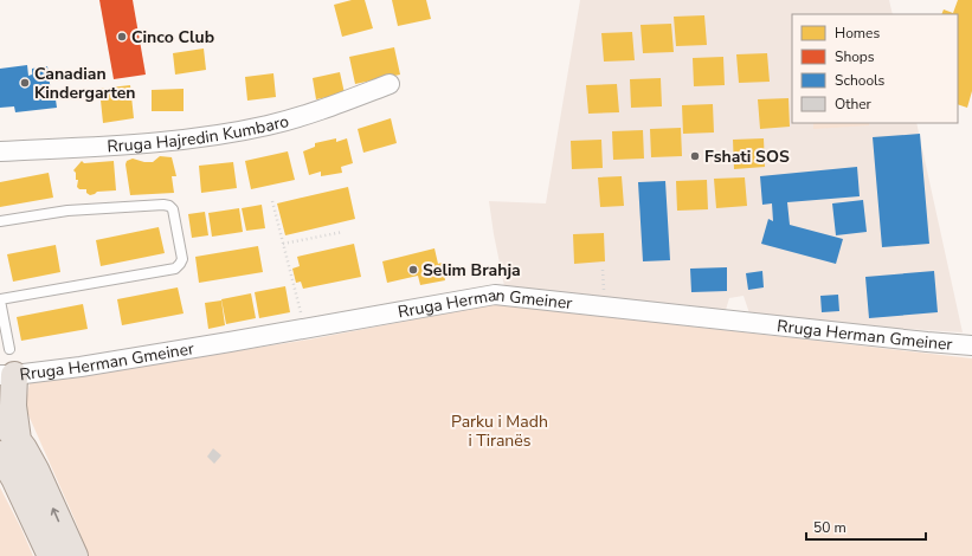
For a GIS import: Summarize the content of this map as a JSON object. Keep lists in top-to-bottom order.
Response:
{
  "streets": {
    "street": ["Rruga Hajredin Kumbaro", "Rruga Herman Gmeiner"]
  },
  "parks": ["Parku i Madh i Tiranës"],
  "places": [
    "Cinco Club",
    "Canadian Kindergarten",
    "Fshati SOS",
    "Selim Brahja"
  ],
  "legend": [
    "Homes",
    "Shops",
    "Schools",
    "Other"
  ],
  "scale_bar": "50 m"
}
